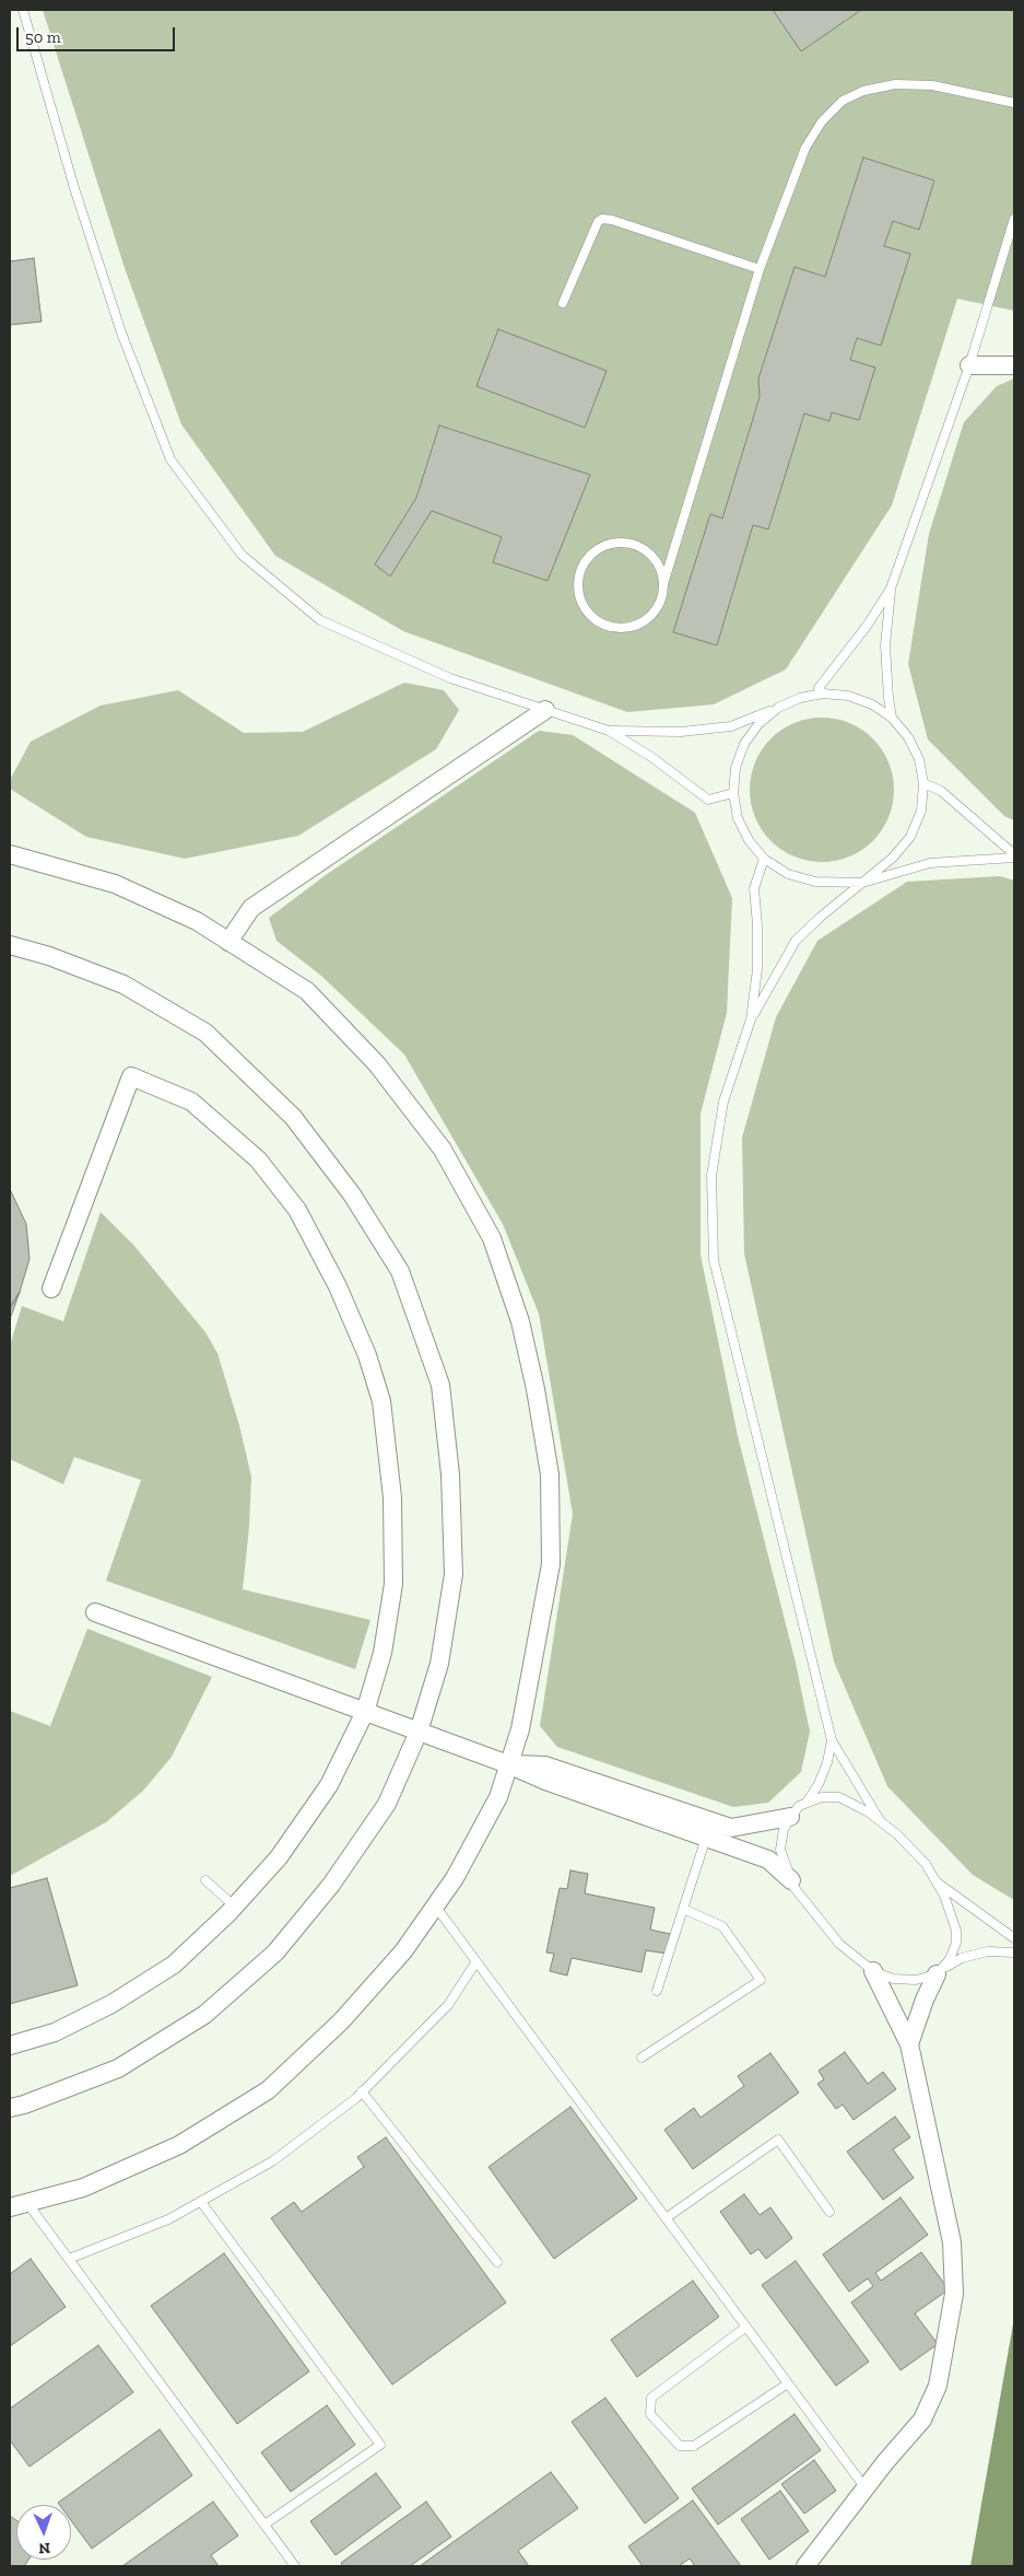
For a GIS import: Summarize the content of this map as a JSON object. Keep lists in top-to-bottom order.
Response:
{
  "scale_bar": "50 m",
  "north": "bottom"
}
